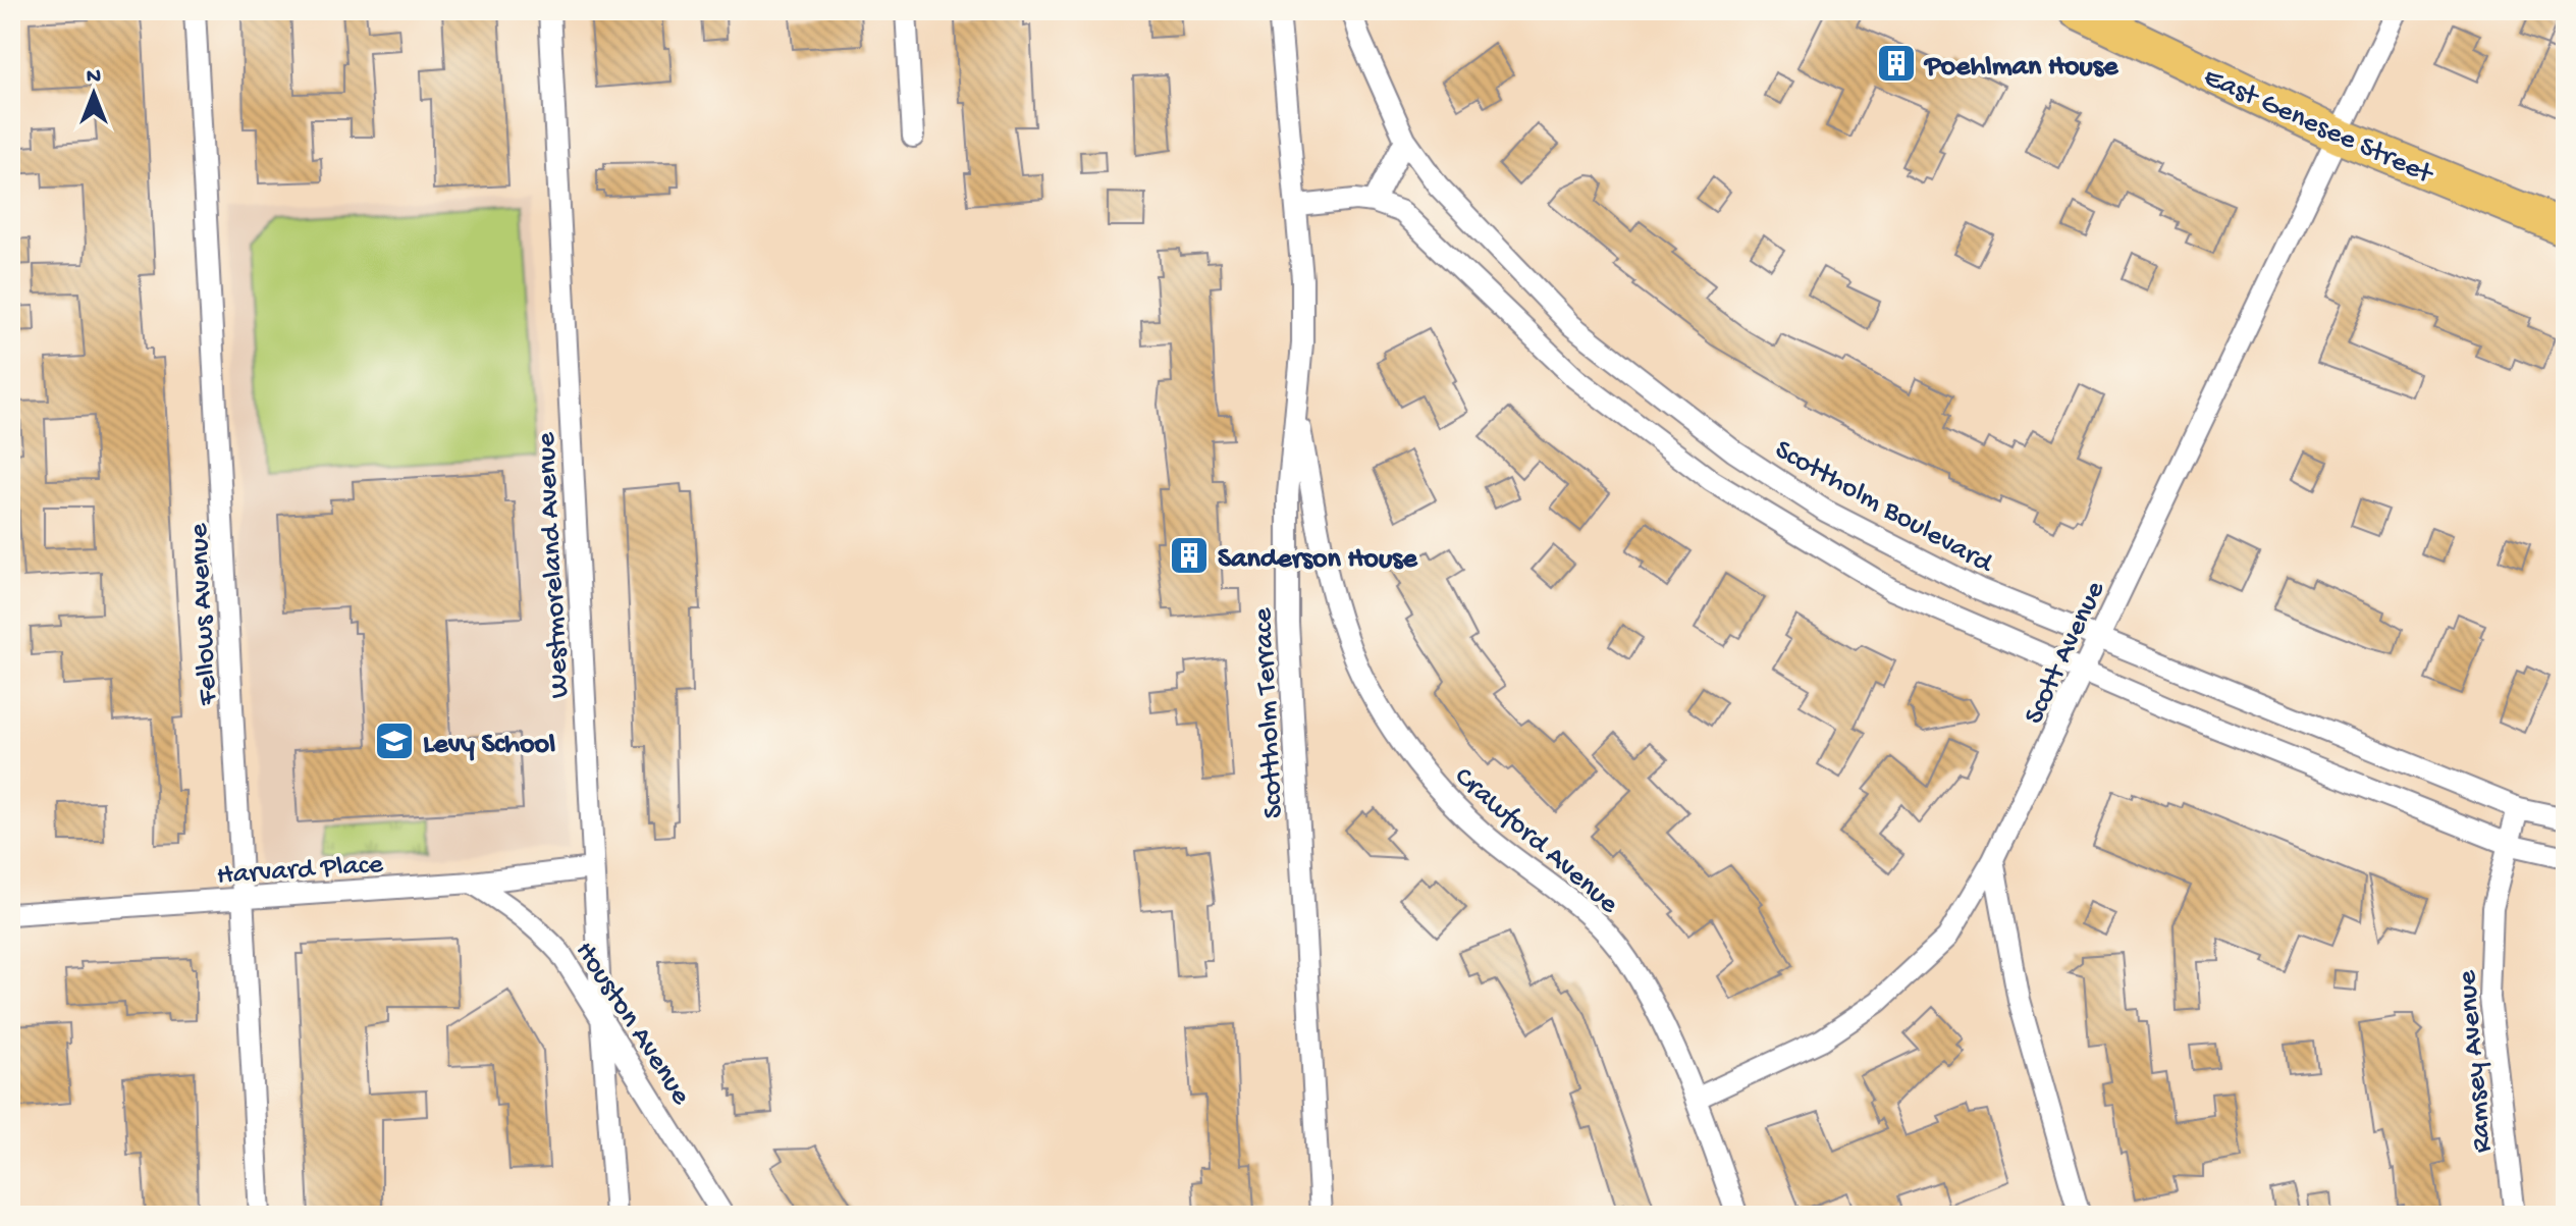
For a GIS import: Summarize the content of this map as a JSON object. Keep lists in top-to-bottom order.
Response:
{
  "streets": {
    "main road": ["East Genesee Street"],
    "street": [
      "Scottholm Boulevard",
      "Westmoreland Avenue",
      "Fellows Avenue",
      "Scott Avenue",
      "Scottholm Terrace",
      "Crawford Avenue",
      "Harvard Place",
      "Houston Avenue",
      "Ramsey Avenue"
    ]
  },
  "crossings": [
    ["East Genesee Street", "Scott Avenue"],
    ["Scottholm Boulevard", "Scott Avenue"],
    ["Scottholm Boulevard", "Ramsey Avenue"],
    ["Westmoreland Avenue", "Harvard Place"],
    ["Westmoreland Avenue", "Houston Avenue"],
    ["Fellows Avenue", "Harvard Place"],
    ["Scott Avenue", "Crawford Avenue"],
    ["Scottholm Terrace", "Crawford Avenue"],
    ["Harvard Place", "Houston Avenue"]
  ],
  "places": {
    "building": ["Poehlman House", "Sanderson House"],
    "school or university": ["Levy School"]
  },
  "north": "top"
}
